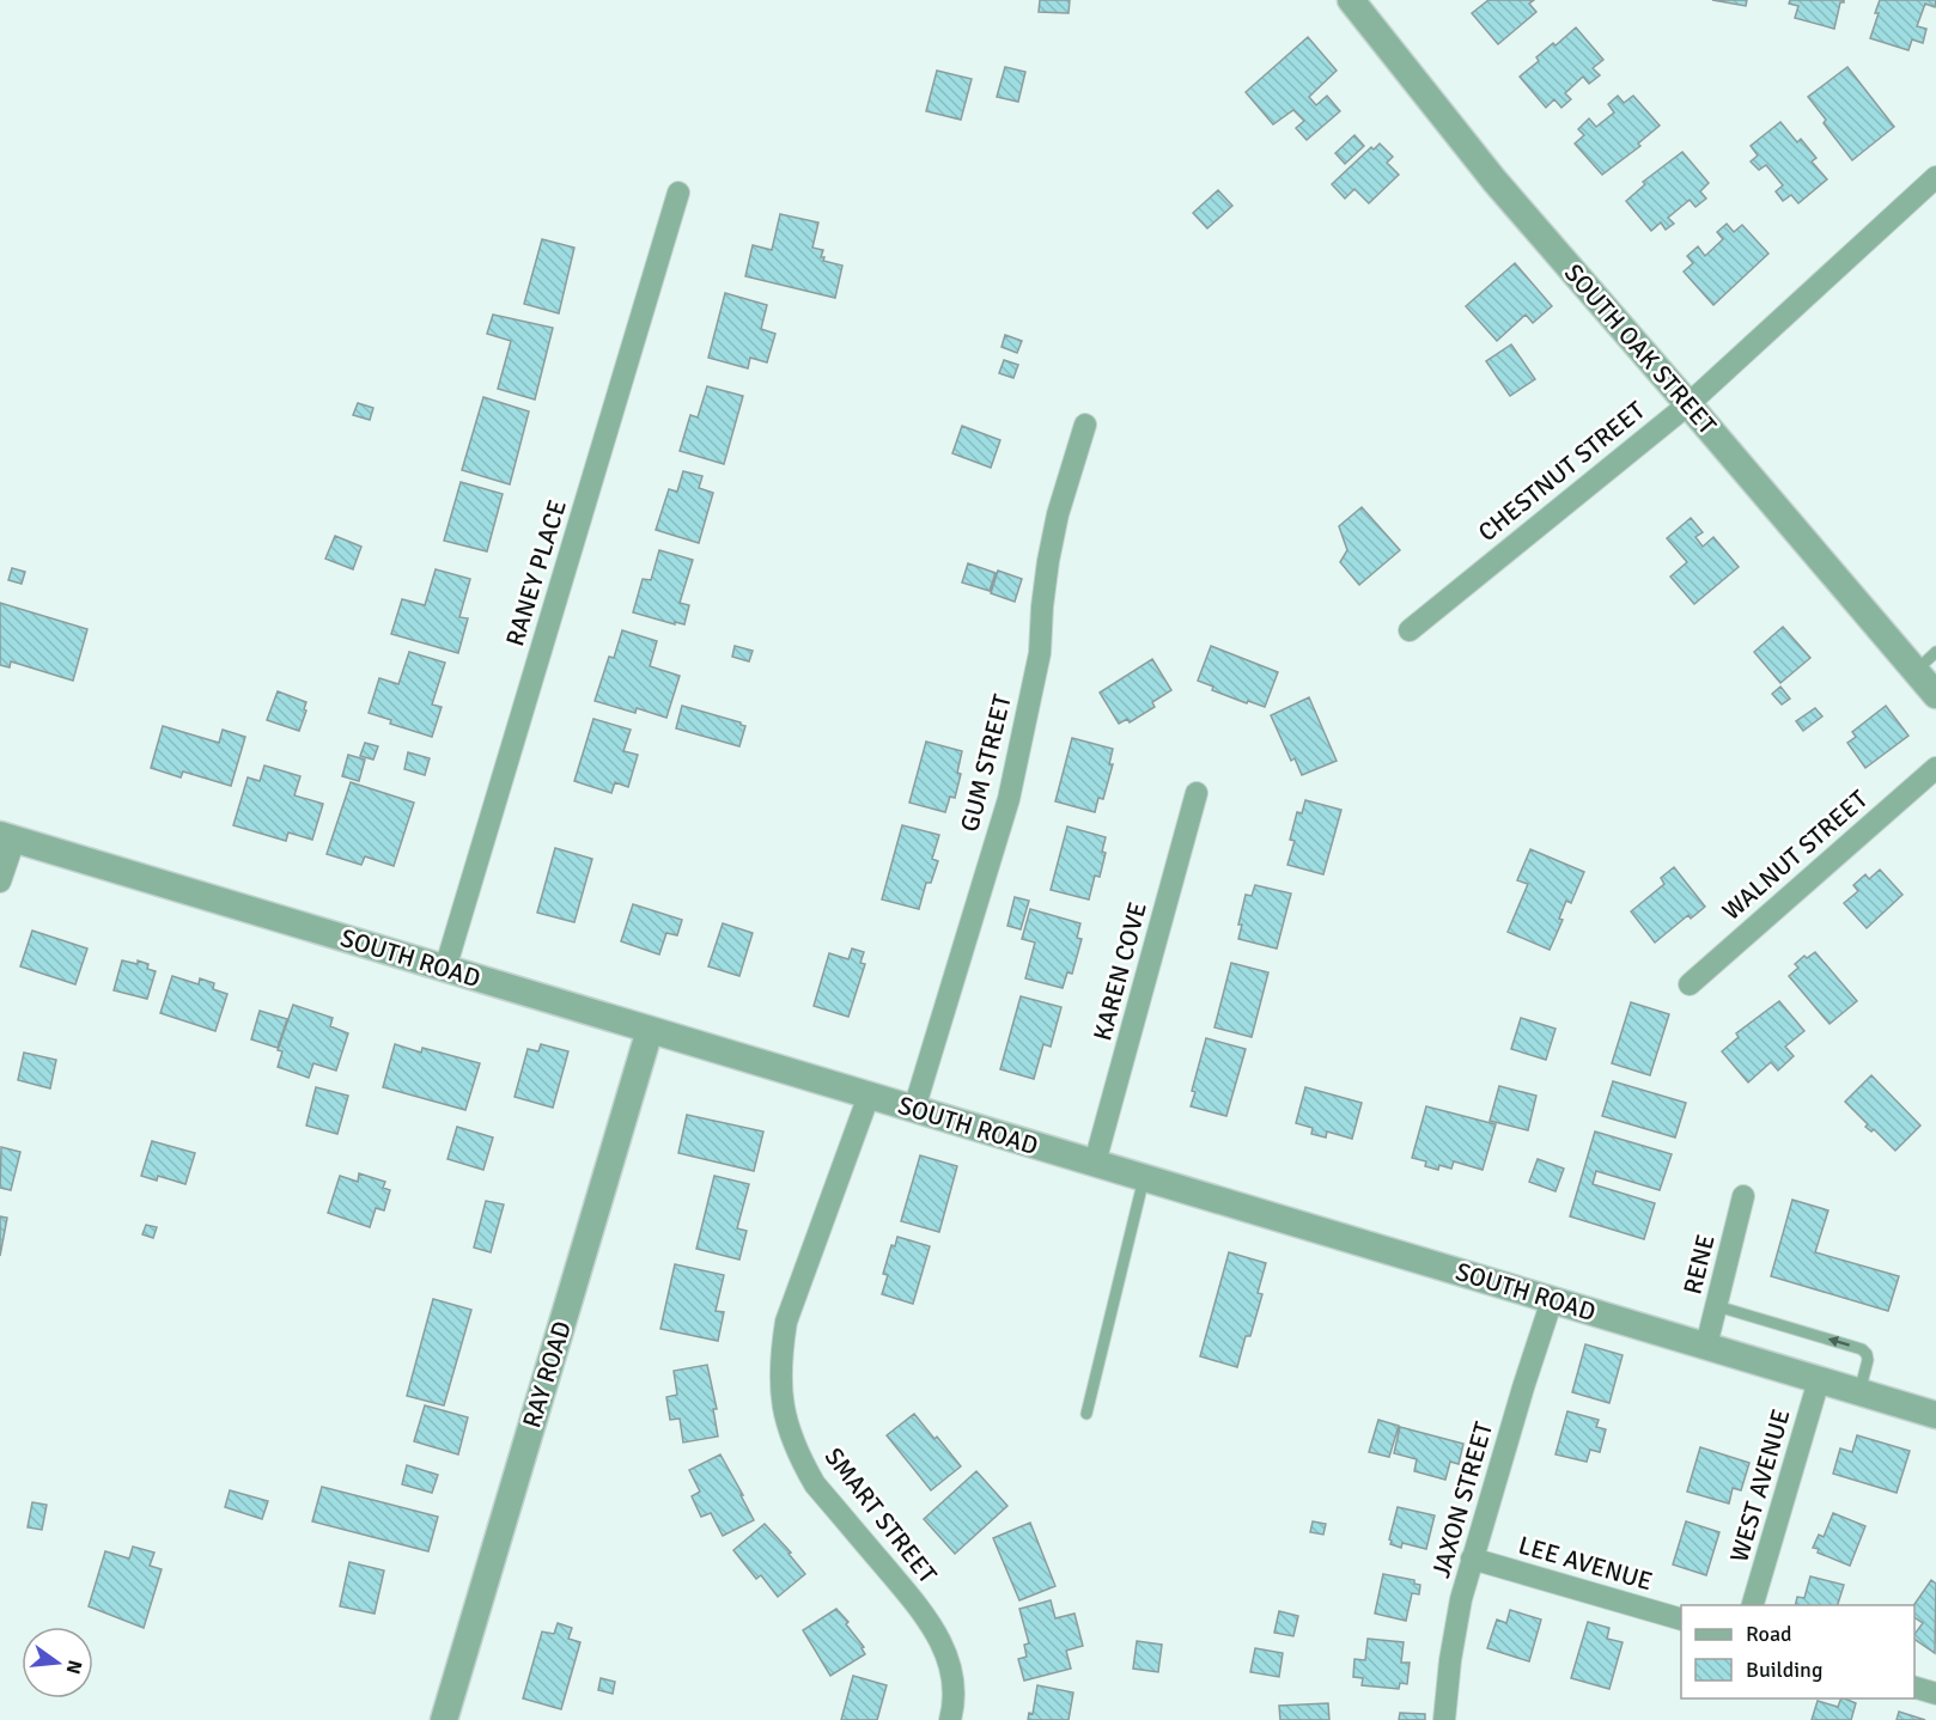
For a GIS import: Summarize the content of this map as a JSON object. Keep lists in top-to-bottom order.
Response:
{
  "streets": {
    "street": [
      "SOUTH OAK STREET",
      "CHESTNUT STREET",
      "RANEY PLACE",
      "GUM STREET",
      "WALNUT STREET",
      "SOUTH ROAD",
      "KAREN COVE",
      "RENE",
      "RAY ROAD",
      "WEST AVENUE",
      "JAXON STREET",
      "SMART STREET",
      "LEE AVENUE"
    ]
  },
  "crossings": [
    ["SOUTH OAK STREET", "CHESTNUT STREET"],
    ["RANEY PLACE", "SOUTH ROAD"],
    ["GUM STREET", "SOUTH ROAD"],
    ["SOUTH ROAD", "KAREN COVE"],
    ["SOUTH ROAD", "RENE"],
    ["SOUTH ROAD", "RAY ROAD"],
    ["SOUTH ROAD", "WEST AVENUE"],
    ["SOUTH ROAD", "JAXON STREET"],
    ["SOUTH ROAD", "SMART STREET"],
    ["JAXON STREET", "LEE AVENUE"]
  ],
  "legend": ["Road", "Building"],
  "north": "right"
}
